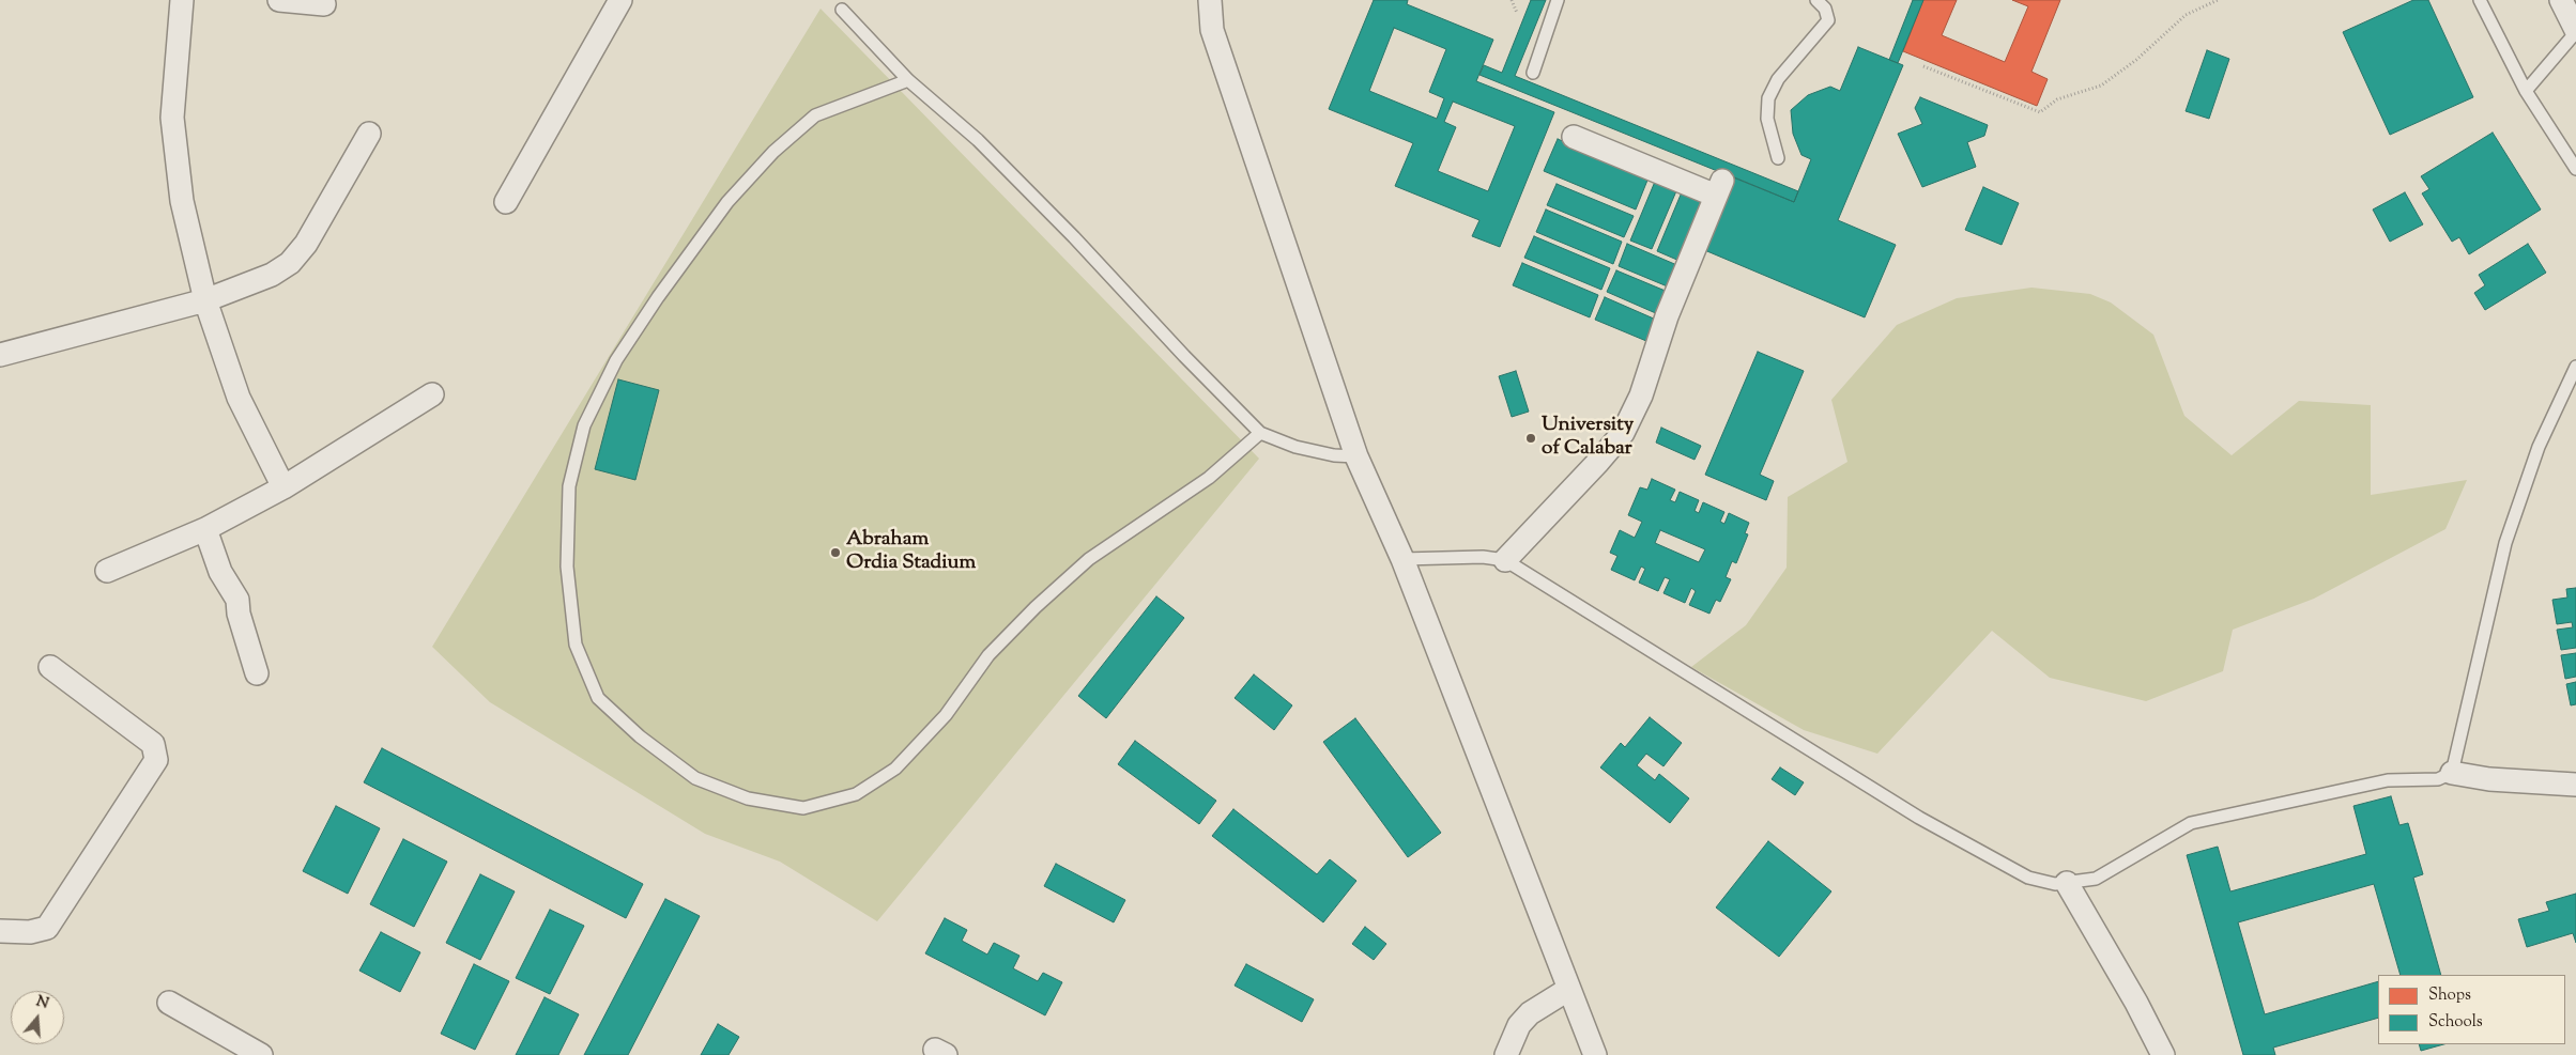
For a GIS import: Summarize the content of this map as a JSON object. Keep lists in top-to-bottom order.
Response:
{
  "places": ["University of Calabar", "Abraham Ordia Stadium"],
  "legend": ["Shops", "Schools"],
  "north": "top"
}
